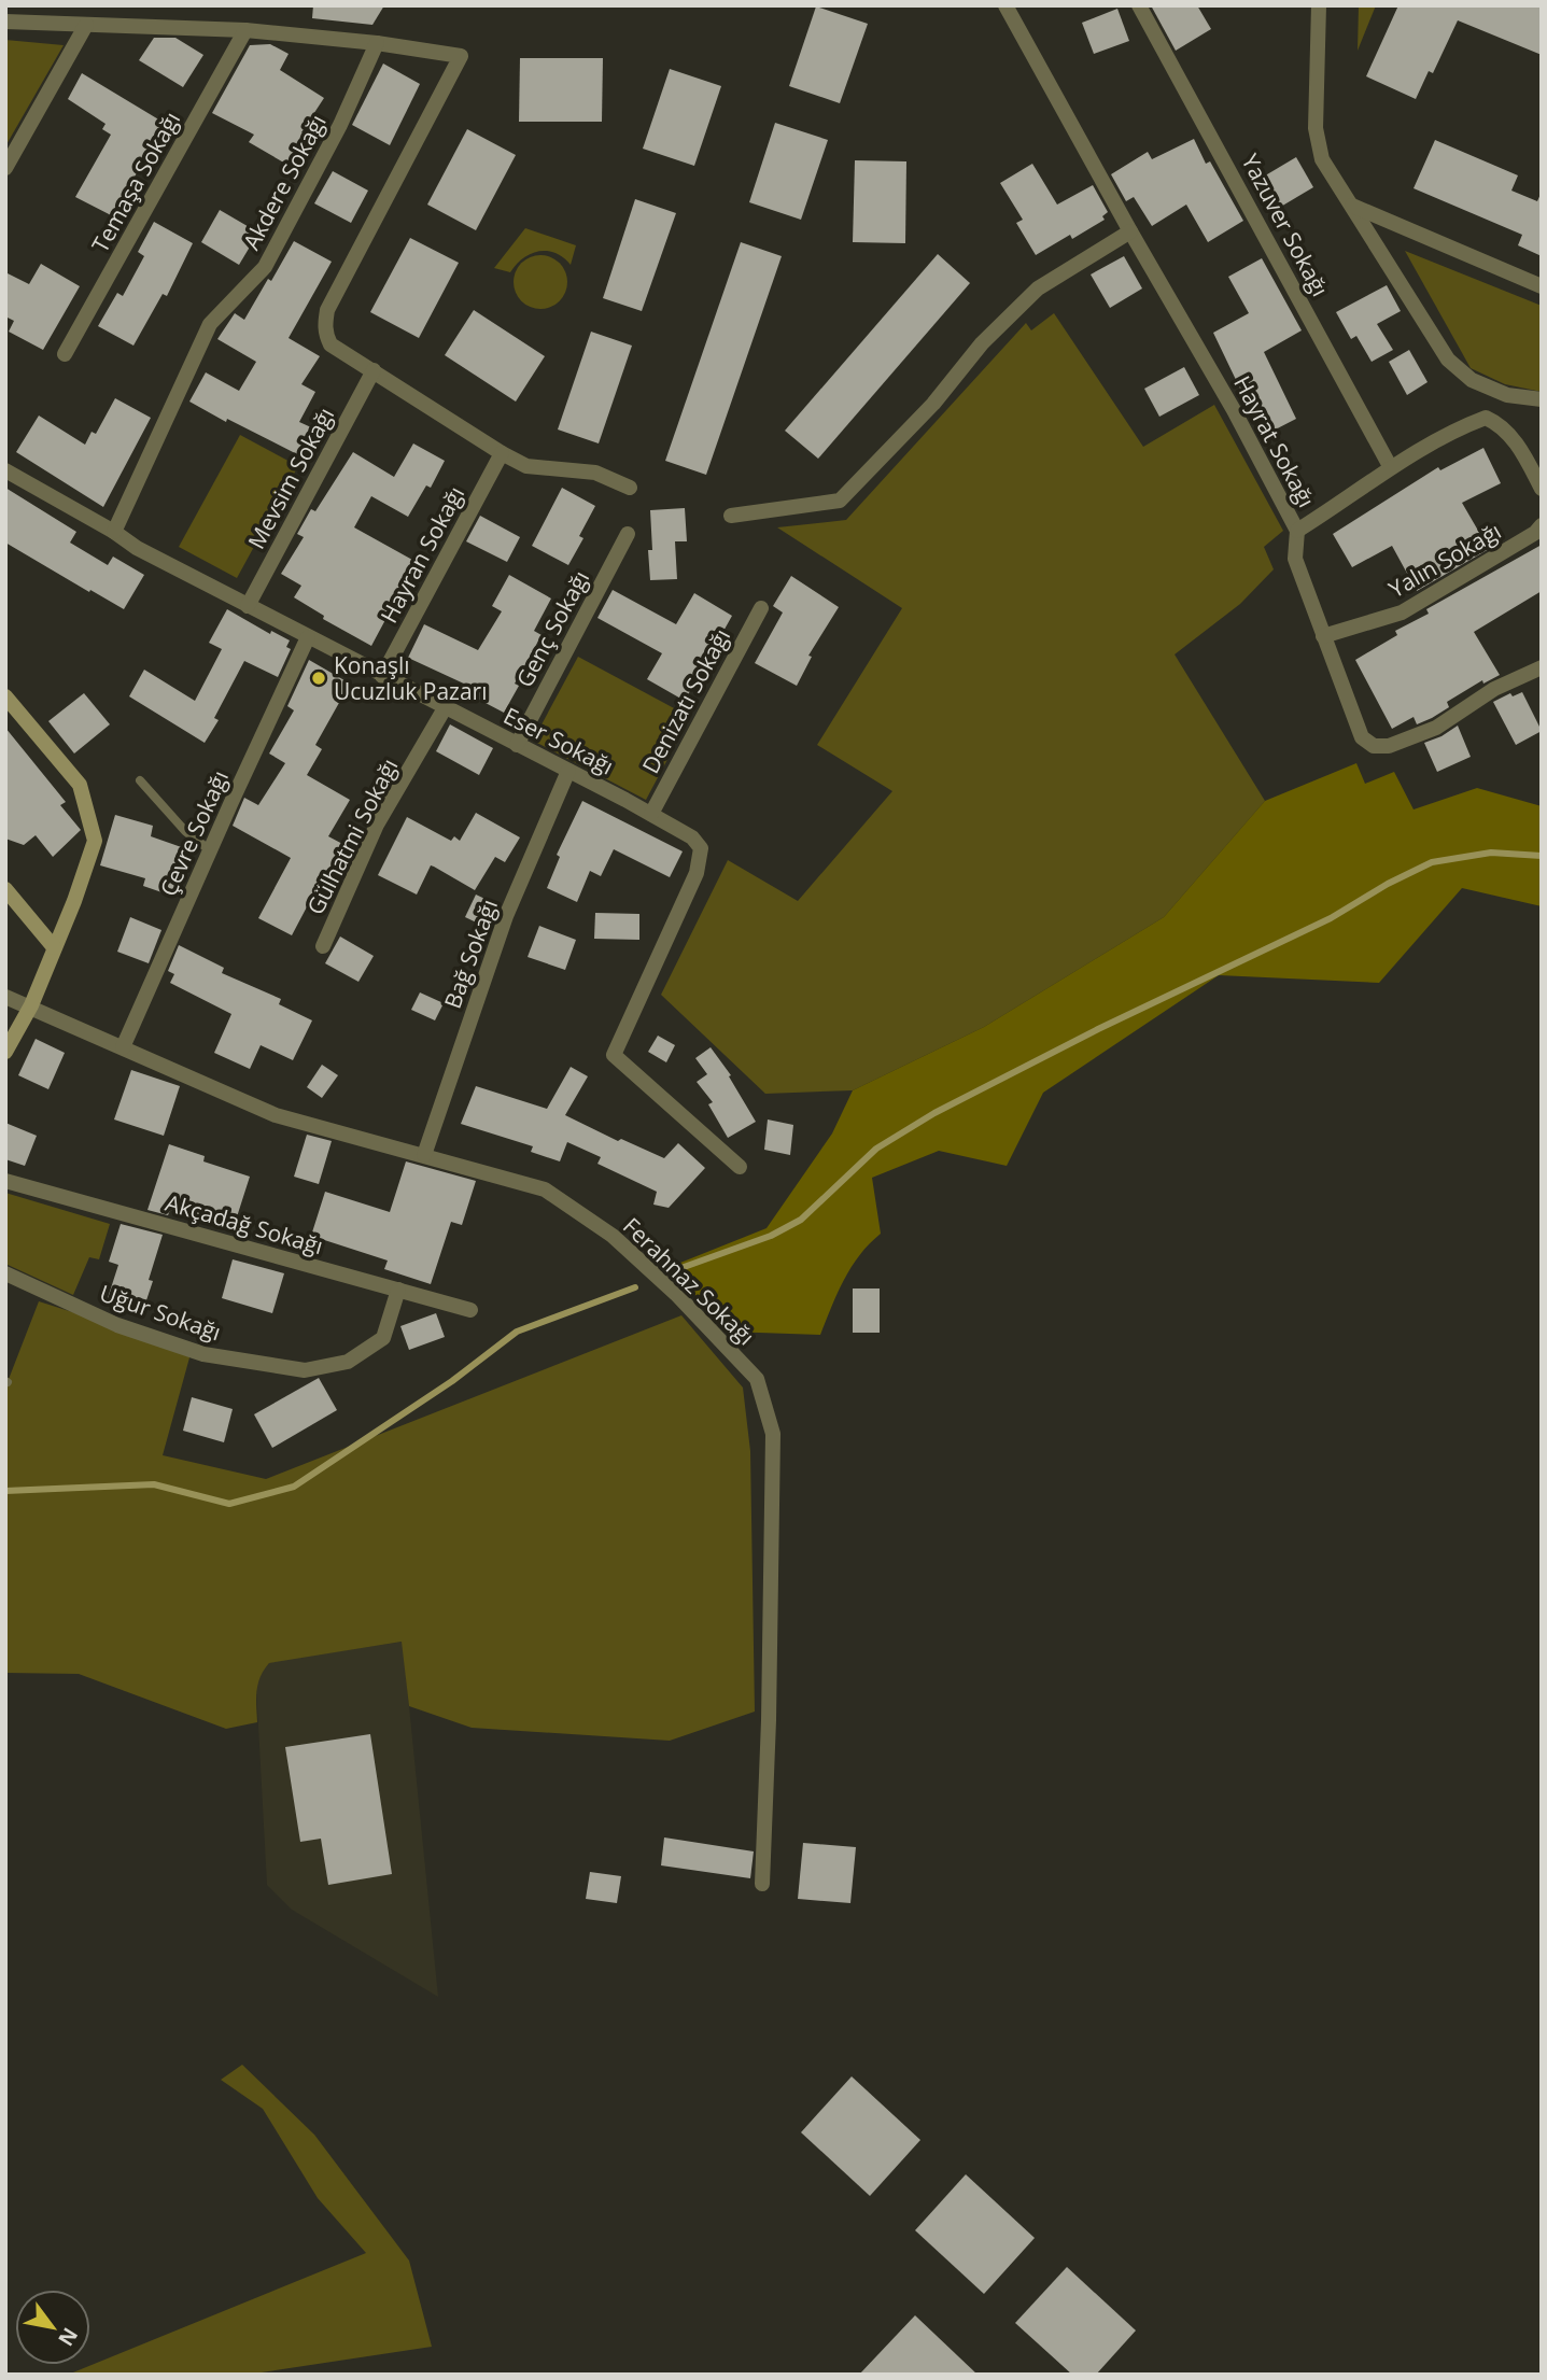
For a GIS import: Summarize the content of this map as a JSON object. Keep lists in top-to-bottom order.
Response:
{
  "streets": {
    "street": [
      "Temaşa Sokağı",
      "Akdere Sokağı",
      "Yazuver Sokağı",
      "Hayrat Sokağı",
      "Mevsim Sokağı",
      "Hayran Sokağı",
      "Yalın Sokağı",
      "Genç Sokağı",
      "Denizatı Sokağı",
      "Eser Sokağı",
      "Çevre Sokağı",
      "Gülhatmi Sokağı",
      "Bağ Sokağı",
      "Akçadağ Sokağı",
      "Ferahnaz Sokağı",
      "Uğur Sokağı"
    ]
  },
  "crossings": [
    ["Akdere Sokağı", "Eser Sokağı"],
    ["Hayrat Sokağı", "Yalın Sokağı"],
    ["Mevsim Sokağı", "Eser Sokağı"],
    ["Hayran Sokağı", "Eser Sokağı"],
    ["Genç Sokağı", "Eser Sokağı"],
    ["Denizatı Sokağı", "Eser Sokağı"],
    ["Eser Sokağı", "Çevre Sokağı"],
    ["Eser Sokağı", "Gülhatmi Sokağı"],
    ["Eser Sokağı", "Bağ Sokağı"],
    ["Çevre Sokağı", "Ferahnaz Sokağı"],
    ["Bağ Sokağı", "Ferahnaz Sokağı"],
    ["Akçadağ Sokağı", "Uğur Sokağı"]
  ],
  "places": ["Konaşlı Ucuzluk Pazarı"],
  "north": "bottom right"
}
